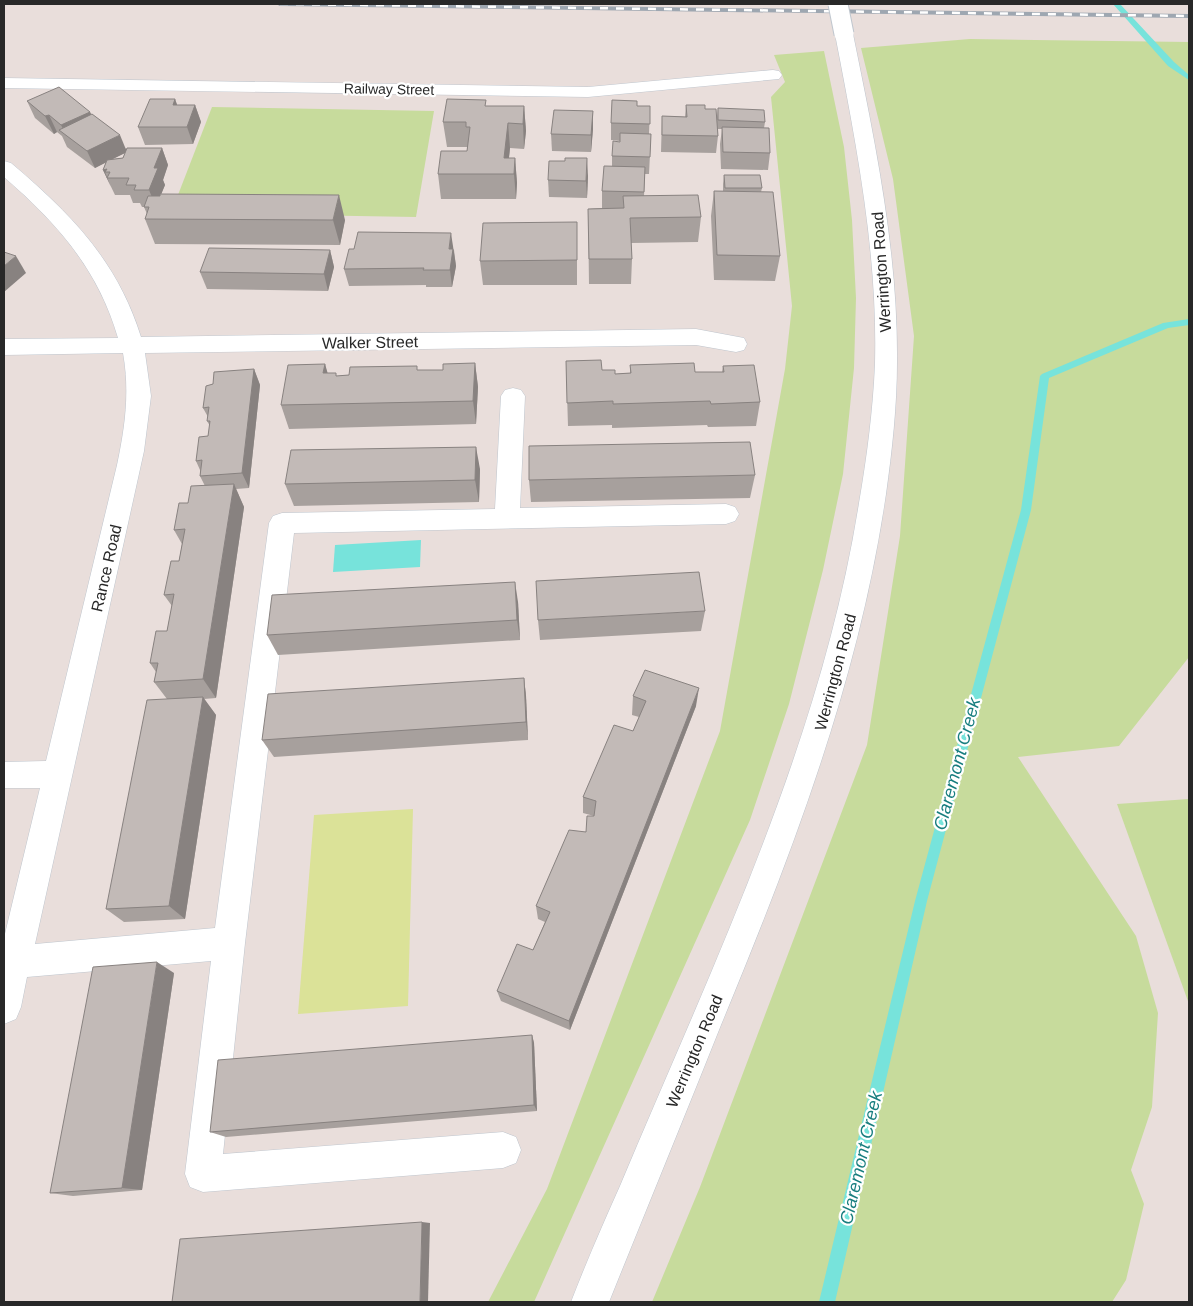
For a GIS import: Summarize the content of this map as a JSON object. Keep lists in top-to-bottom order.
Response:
{
  "streets": {
    "street": [
      "Railway Street",
      "Werrington Road",
      "Walker Street",
      "Rance Road"
    ]
  },
  "crossings": [
    ["Walker Street", "Rance Road"]
  ],
  "water": ["Claremont Creek"]
}
